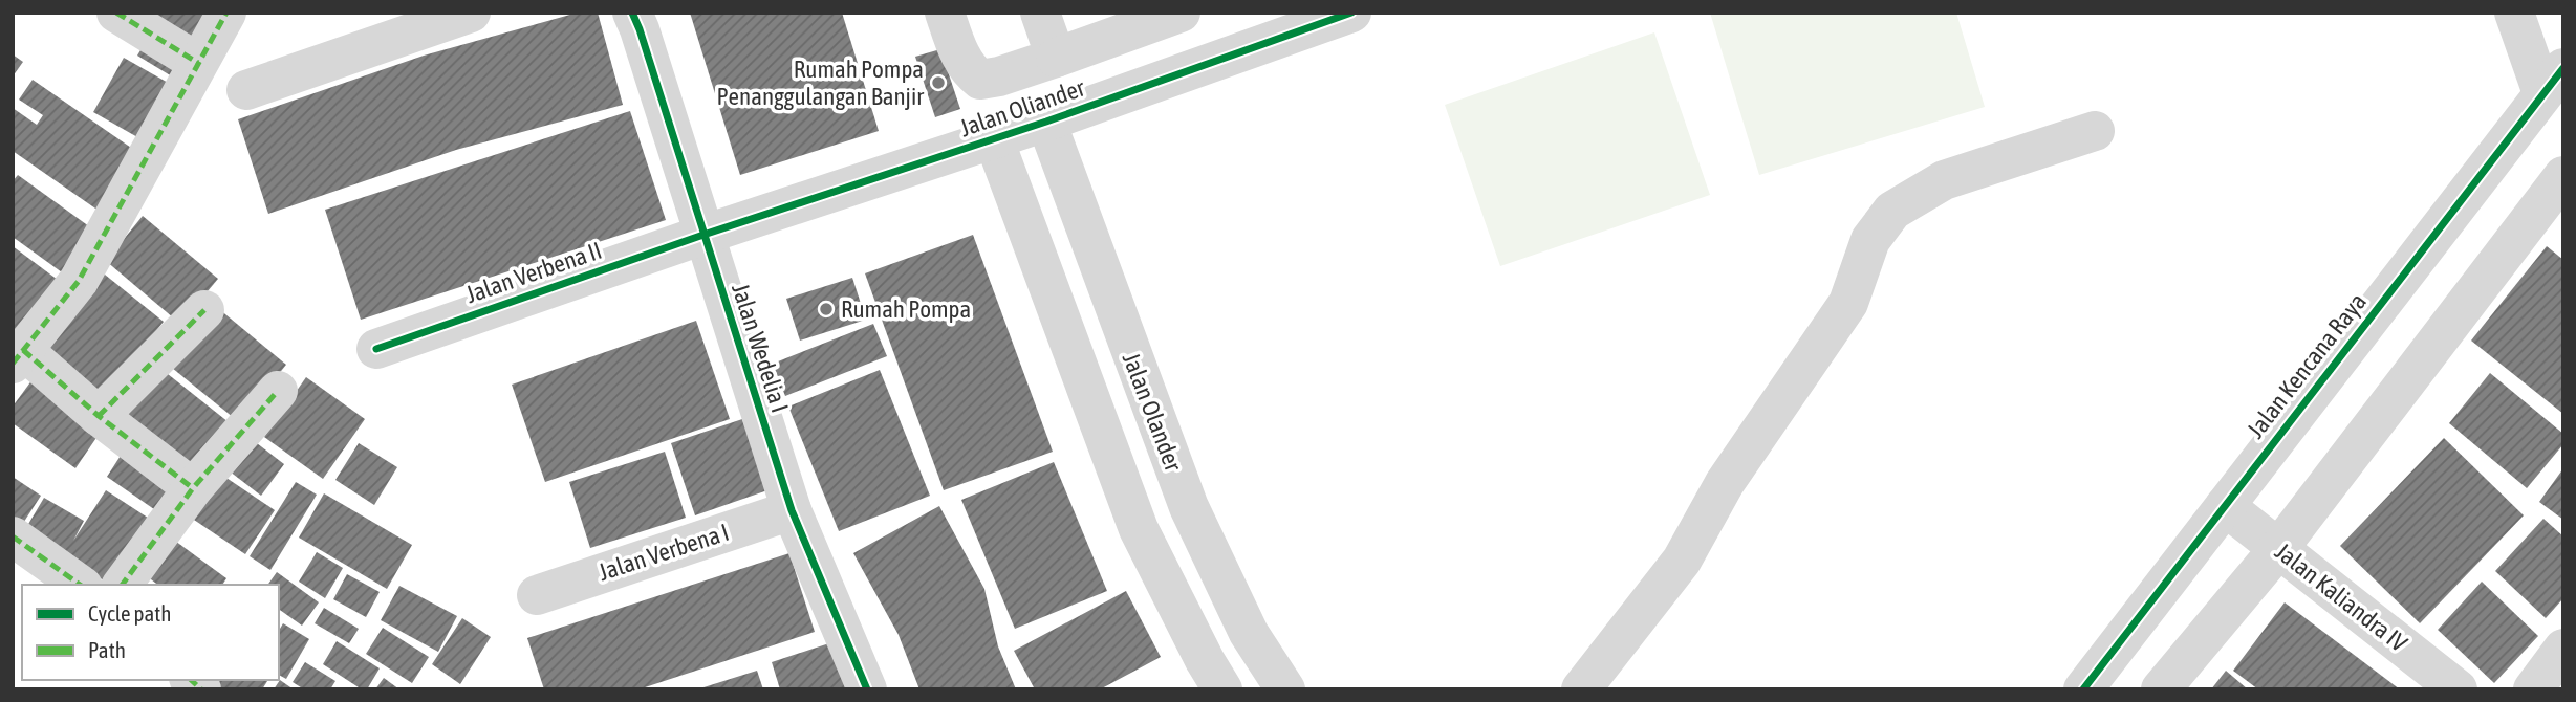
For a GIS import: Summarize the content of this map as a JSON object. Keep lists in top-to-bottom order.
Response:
{
  "streets": {
    "street": [
      "Jalan Oliander",
      "Jalan Verbena II",
      "Jalan Wedelia I",
      "Jalan Kencana Raya",
      "Jalan Olander",
      "Jalan Verbena I",
      "Jalan Kaliandra IV"
    ]
  },
  "crossings": [
    ["Jalan Oliander", "Jalan Verbena II"],
    ["Jalan Oliander", "Jalan Wedelia I"],
    ["Jalan Oliander", "Jalan Olander"],
    ["Jalan Verbena II", "Jalan Wedelia I"],
    ["Jalan Wedelia I", "Jalan Verbena I"],
    ["Jalan Kencana Raya", "Jalan Kaliandra IV"]
  ],
  "places": ["Rumah Pompa Penanggulangan Banjir", "Rumah Pompa"],
  "legend": ["Cycle path", "Path"]
}
